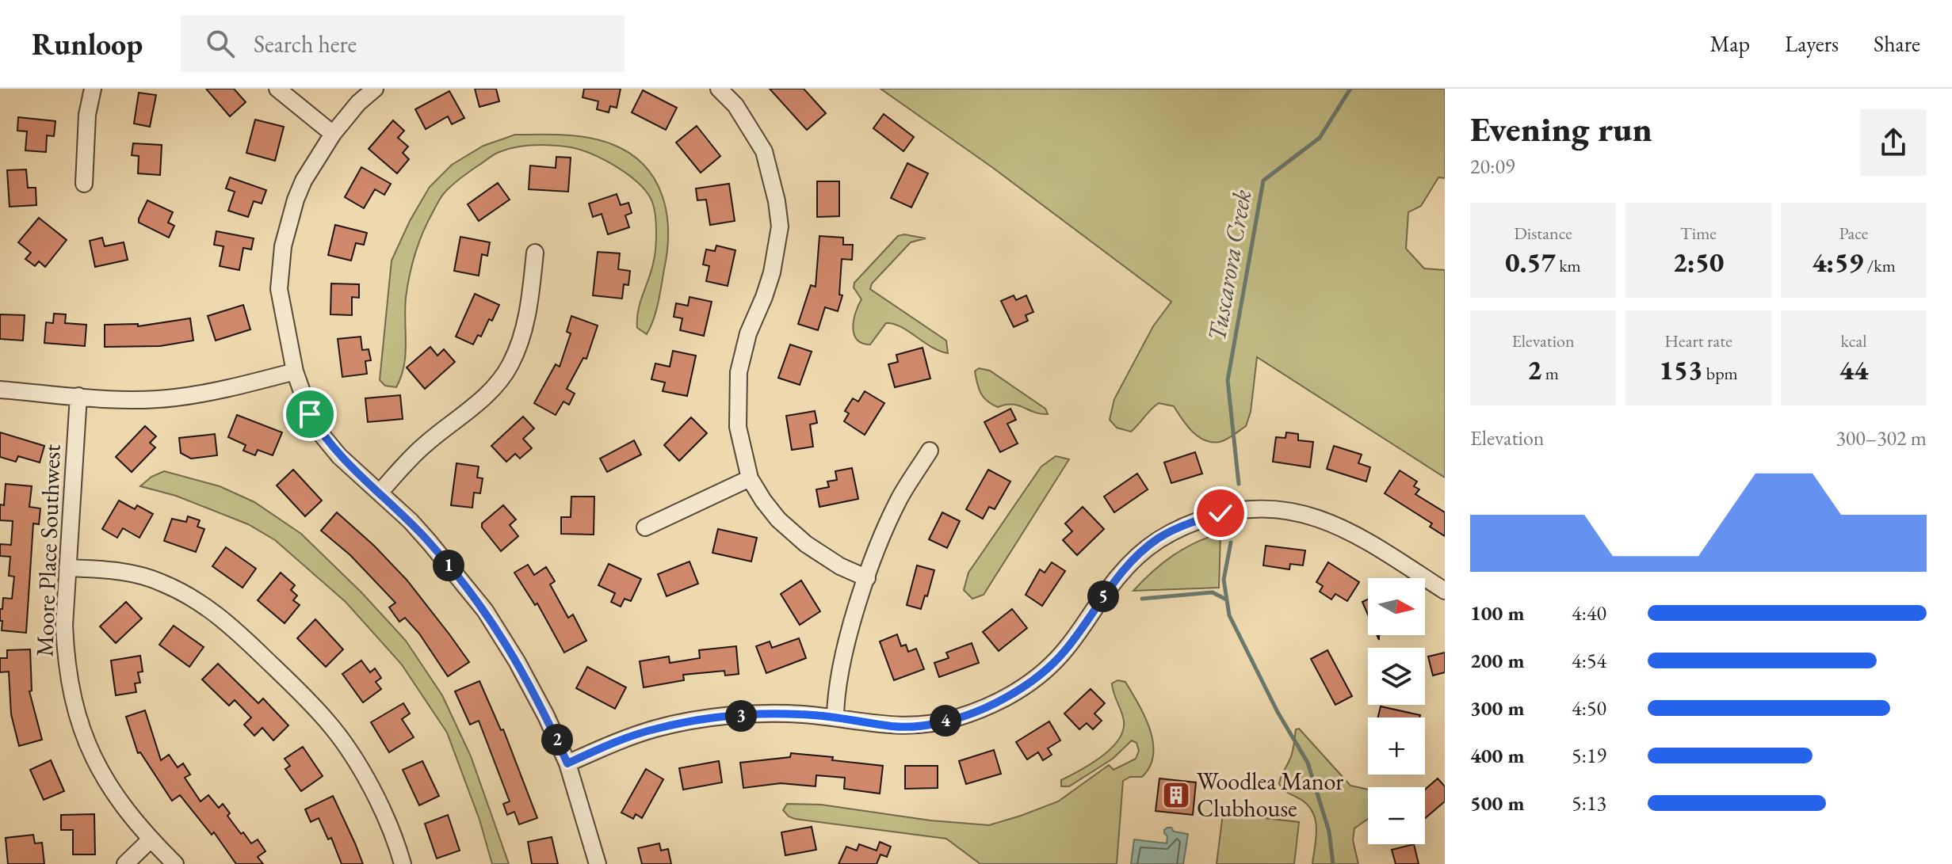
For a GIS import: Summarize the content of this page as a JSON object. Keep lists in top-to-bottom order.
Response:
{
  "streets": {
    "street": ["Moore Place Southwest"]
  },
  "water": ["Tuscarora Creek"],
  "places": {
    "building": ["Woodlea Manor Clubhouse"]
  },
  "north": "right",
  "page": {
    "header": "Runloop",
    "search": "Search here",
    "nav": ["Map", "Layers", "Share"],
    "heading": ["Evening run", "20:09"],
    "stats": [
      ["Distance", "0.57 km"],
      ["Time", "2:50"],
      ["Pace", "4:59 /km"],
      ["Elevation", "2 m"],
      ["Heart rate", "153 bpm"],
      ["kcal", "44"]
    ],
    "chart": ["Elevation", "300–302 m"],
    "pins": [
      "1",
      "5",
      "3",
      "4",
      "2"
    ],
    "map_buttons": ["+", "−"],
    "list": [
      {
        "name": "100 m",
        "note": "4:40"
      },
      {
        "name": "200 m",
        "note": "4:54"
      },
      {
        "name": "300 m",
        "note": "4:50"
      },
      {
        "name": "400 m",
        "note": "5:19"
      },
      {
        "name": "500 m",
        "note": "5:13"
      }
    ]
  }
}
